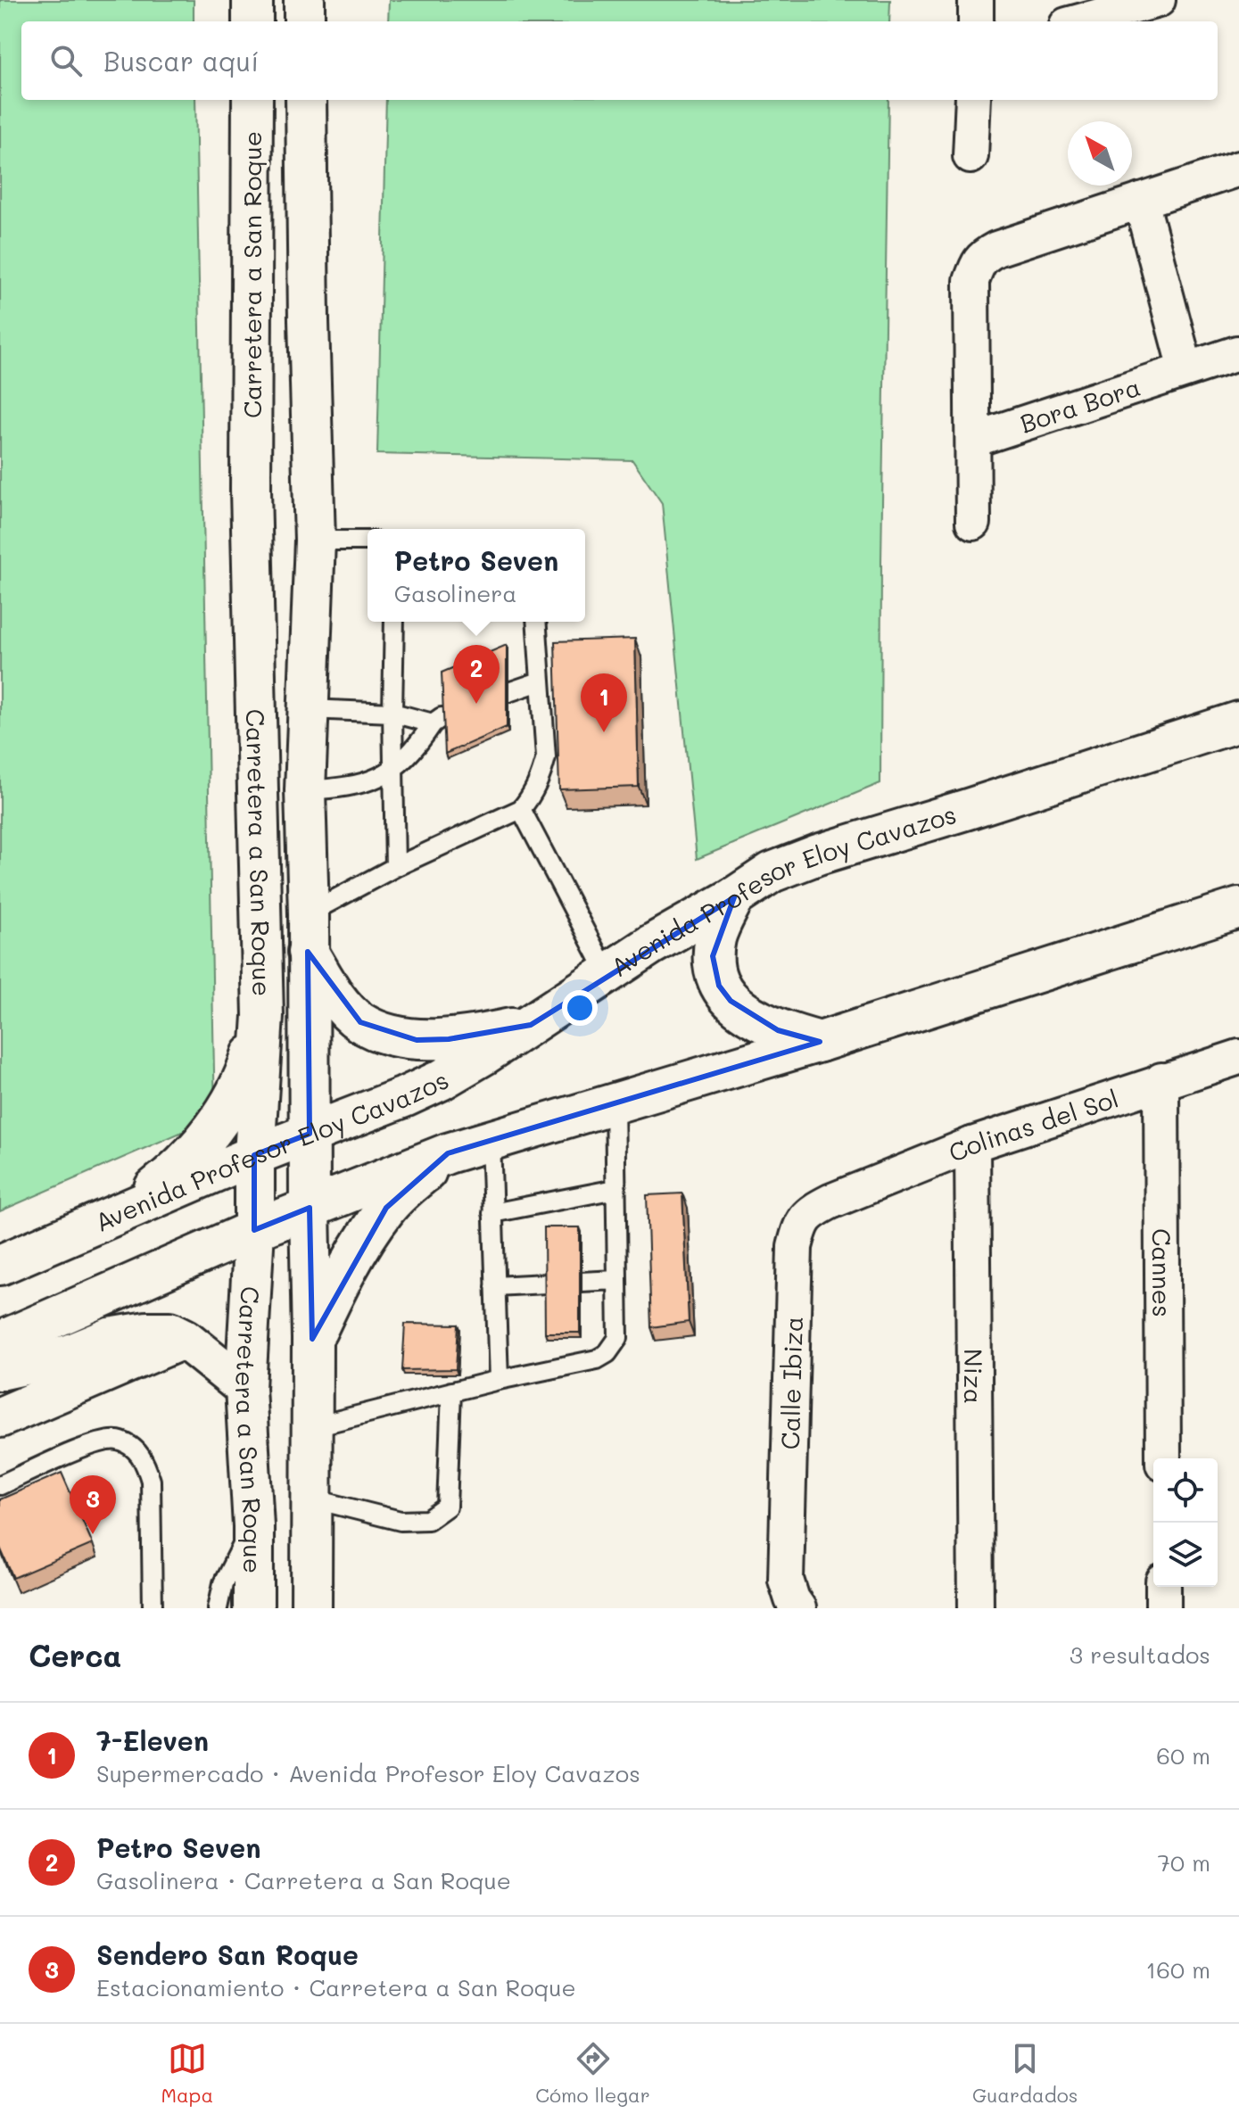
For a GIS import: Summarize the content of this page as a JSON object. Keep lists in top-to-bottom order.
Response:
{
  "streets": {
    "main road": ["Carretera a San Roque", "Avenida Profesor Eloy Cavazos"],
    "street": [
      "Bora Bora",
      "Colinas del Sol",
      "Cannes",
      "Niza",
      "Calle Ibiza"
    ]
  },
  "crossings": [
    ["Carretera a San Roque", "Avenida Profesor Eloy Cavazos"],
    ["Colinas del Sol", "Cannes"],
    ["Colinas del Sol", "Niza"],
    ["Colinas del Sol", "Calle Ibiza"]
  ],
  "north": "top left",
  "page": {
    "search": "Buscar aquí",
    "popup": ["Petro Seven", "Gasolinera"],
    "pins": ["2", "1", "3"],
    "heading": ["Cerca", "3 resultados"],
    "list": [
      {
        "mark": "1",
        "name": "7-Eleven",
        "note": "Supermercado · Avenida Profesor Eloy Cavazos",
        "value": "60 m"
      },
      {
        "mark": "2",
        "name": "Petro Seven",
        "note": "Gasolinera · Carretera a San Roque",
        "value": "70 m"
      },
      {
        "mark": "3",
        "name": "Sendero San Roque",
        "note": "Estacionamiento · Carretera a San Roque",
        "value": "160 m"
      }
    ],
    "nav": ["Mapa", "Cómo llegar", "Guardados"]
  }
}
